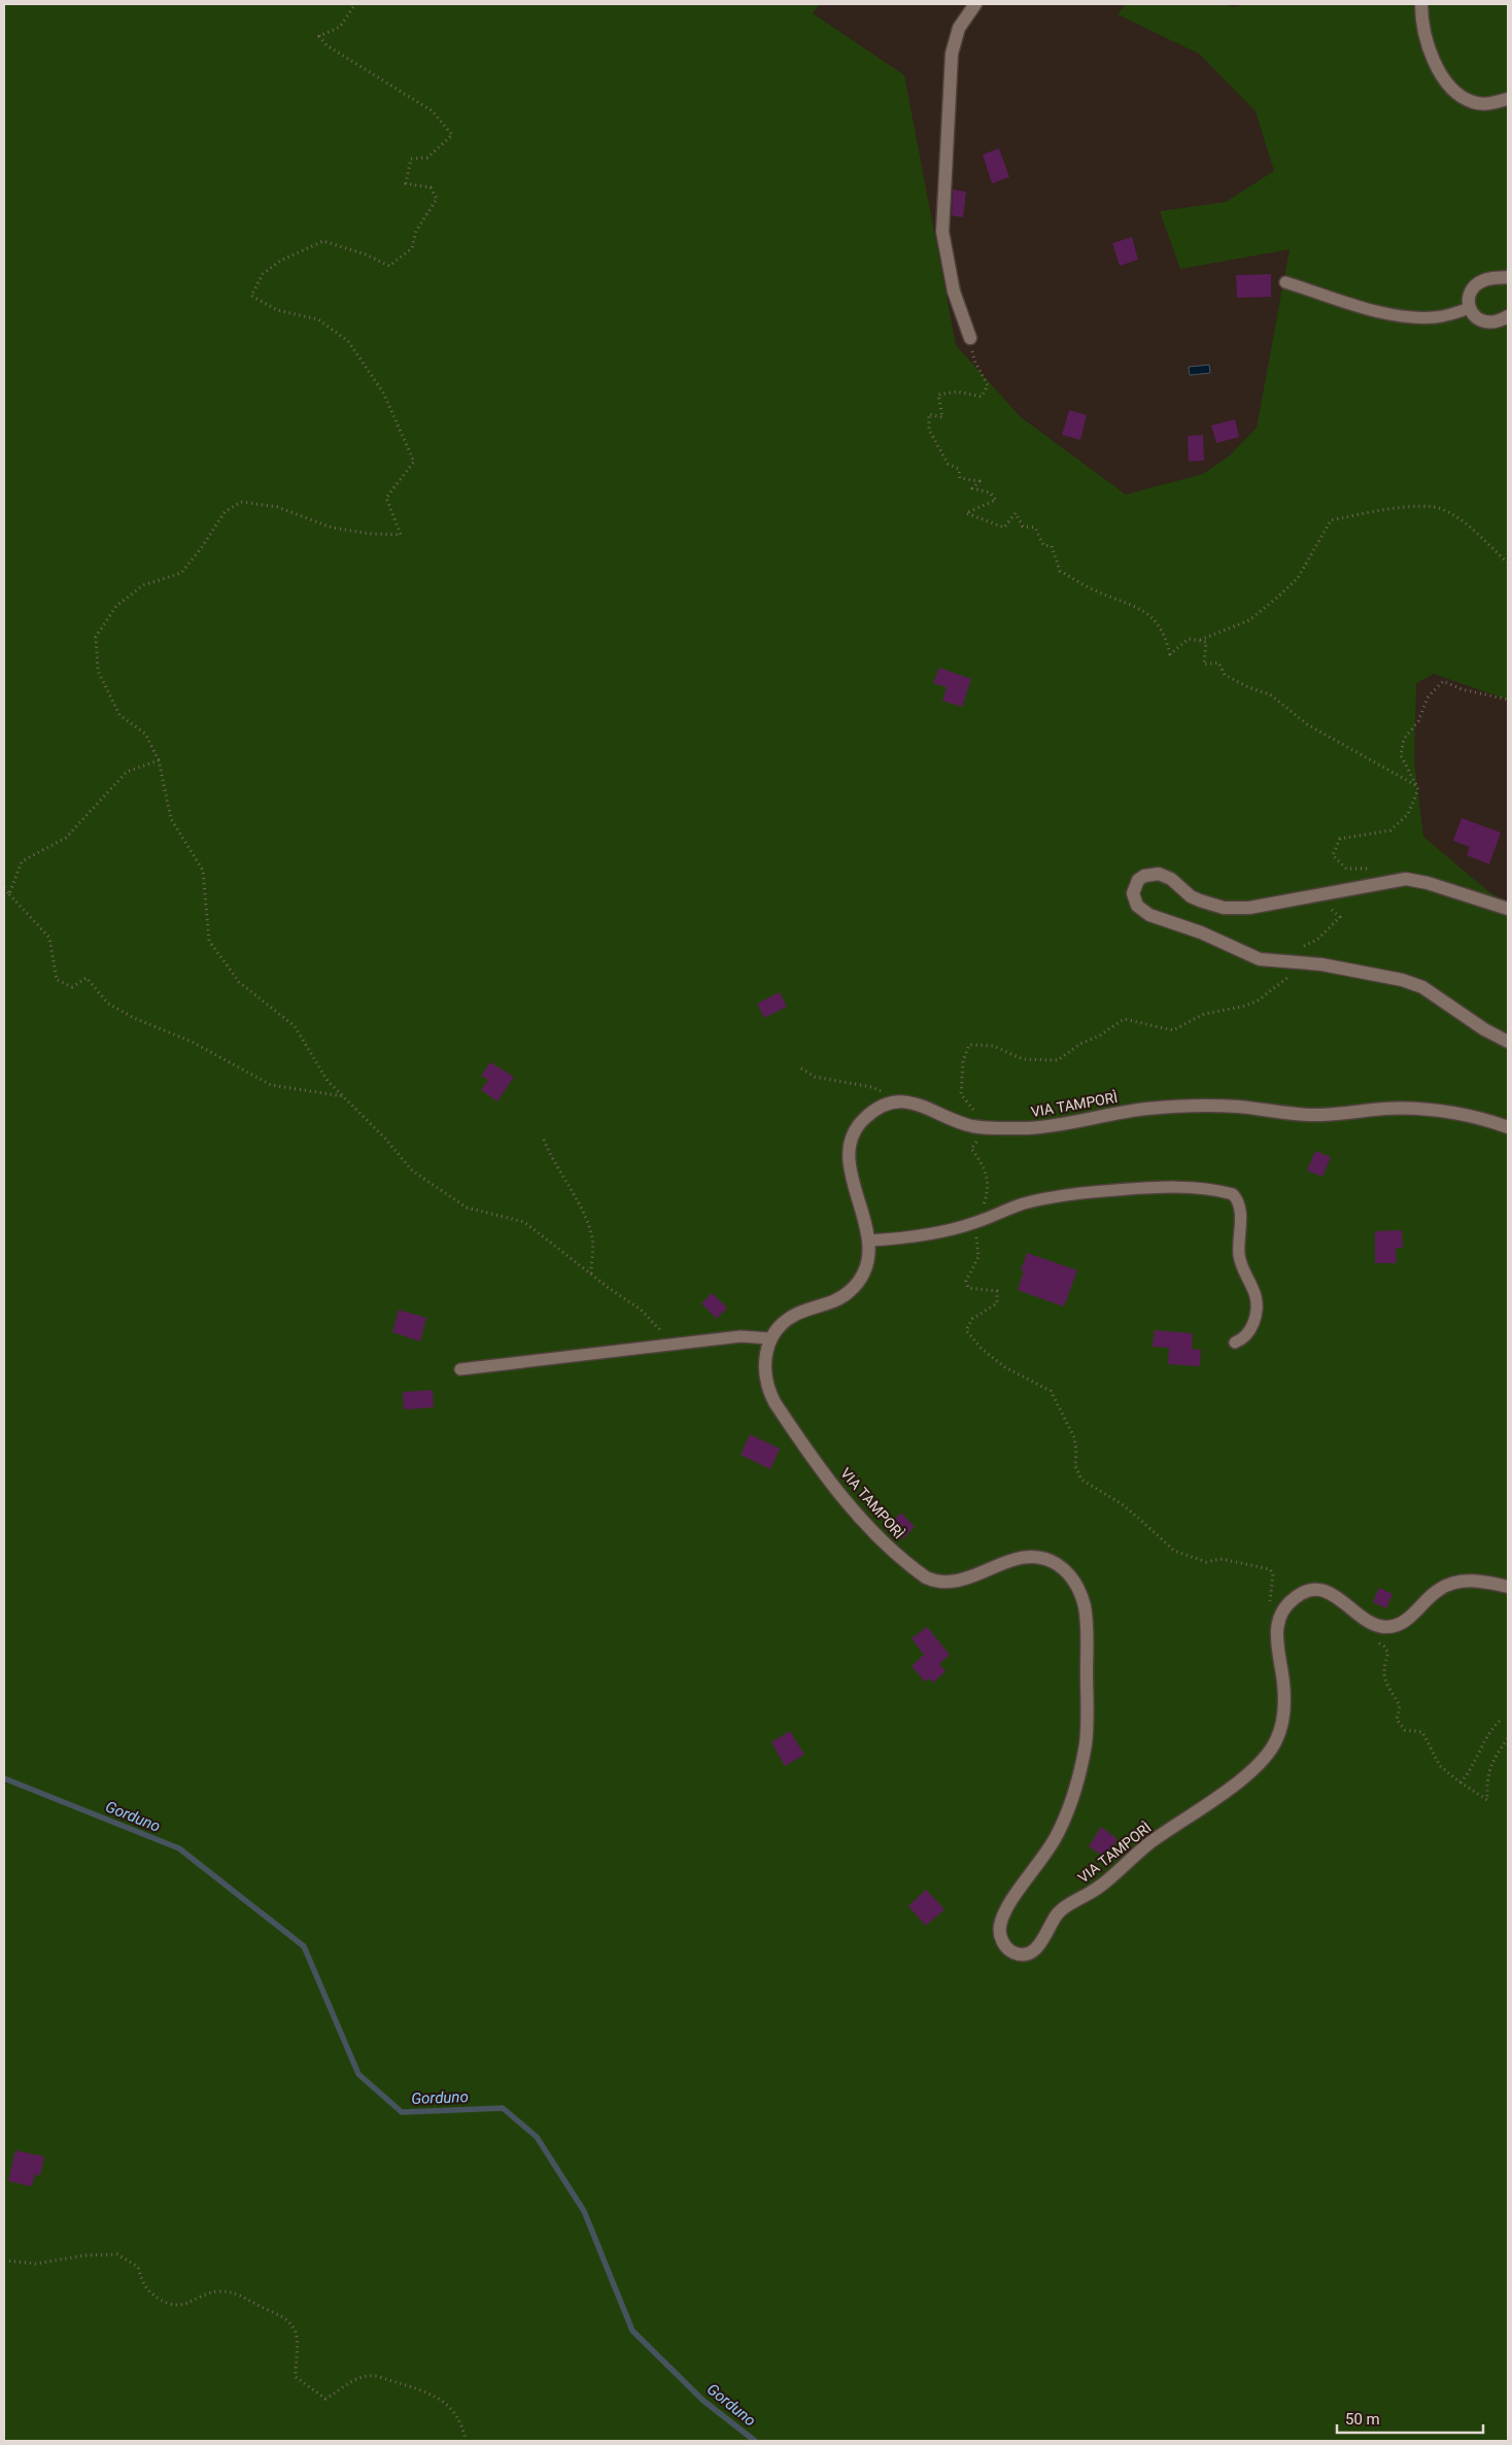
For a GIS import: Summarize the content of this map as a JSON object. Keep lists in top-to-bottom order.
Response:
{
  "streets": {
    "street": ["VIA TAMPORÌ"]
  },
  "water": ["Gorduno"],
  "scale_bar": "50 m"
}
